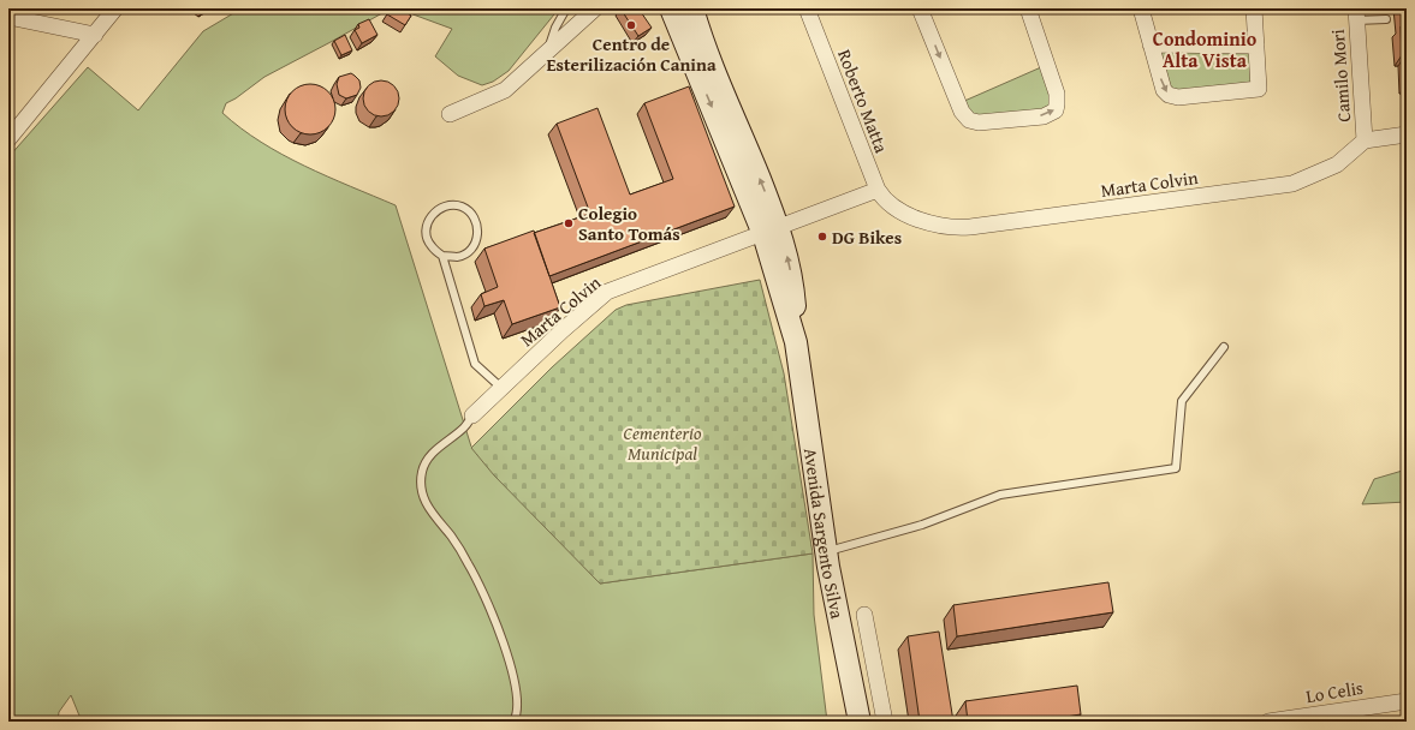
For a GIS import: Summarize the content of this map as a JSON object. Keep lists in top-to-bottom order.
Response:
{
  "streets": {
    "main road": ["Avenida Sargento Silva"],
    "street": [
      "Camilo Mori",
      "Roberto Matta",
      "Marta Colvin",
      "Lo Celis"
    ]
  },
  "crossings": [
    ["Camilo Mori", "Marta Colvin"],
    ["Roberto Matta", "Marta Colvin"],
    ["Marta Colvin", "Avenida Sargento Silva"]
  ],
  "districts": ["Condominio Alta Vista"],
  "parks": ["Cementerio Municipal"],
  "places": ["Centro de Esterilización Canina", "Colegio Santo Tomás", "DG Bikes"]
}
